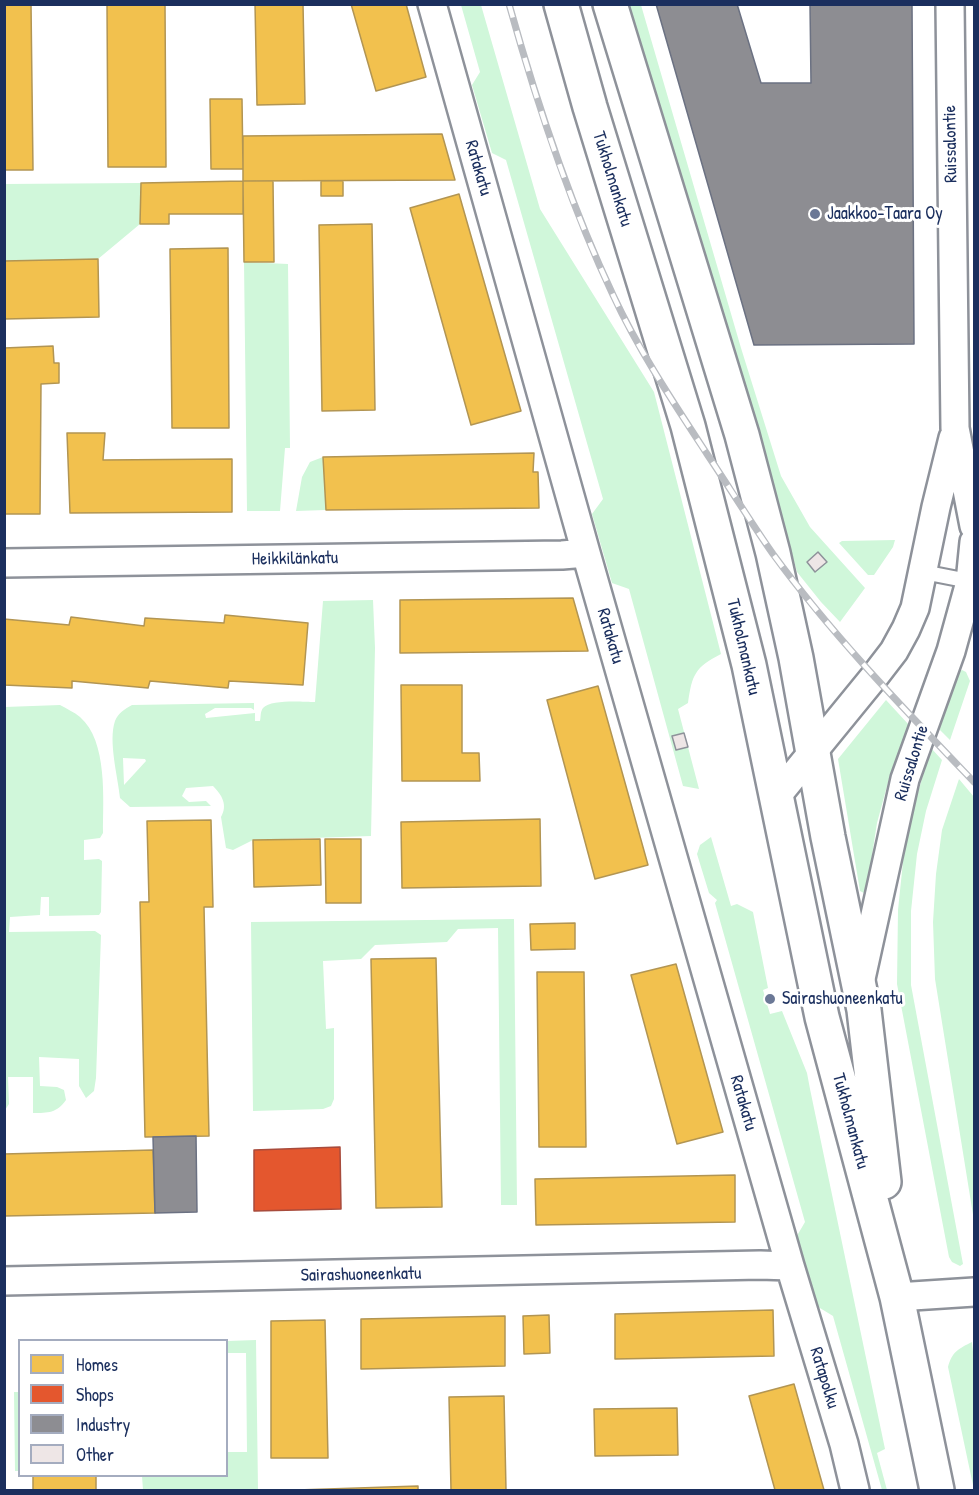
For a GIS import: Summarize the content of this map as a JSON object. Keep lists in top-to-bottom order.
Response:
{
  "streets": {
    "main road": ["Tukholmankatu"],
    "street": [
      "Ruissalontie",
      "Ratakatu",
      "Heikkilänkatu",
      "Sairashuoneenkatu",
      "Ratapolku"
    ]
  },
  "crossings": [
    ["Ruissalontie", "Tukholmankatu"],
    ["Ratakatu", "Heikkilänkatu"],
    ["Ratakatu", "Sairashuoneenkatu"],
    ["Ratakatu", "Ratapolku"],
    ["Sairashuoneenkatu", "Ratapolku"]
  ],
  "places": ["Jaakkoo-Taara Oy", "Sairashuoneenkatu"],
  "legend": [
    "Homes",
    "Shops",
    "Industry",
    "Other"
  ]
}
